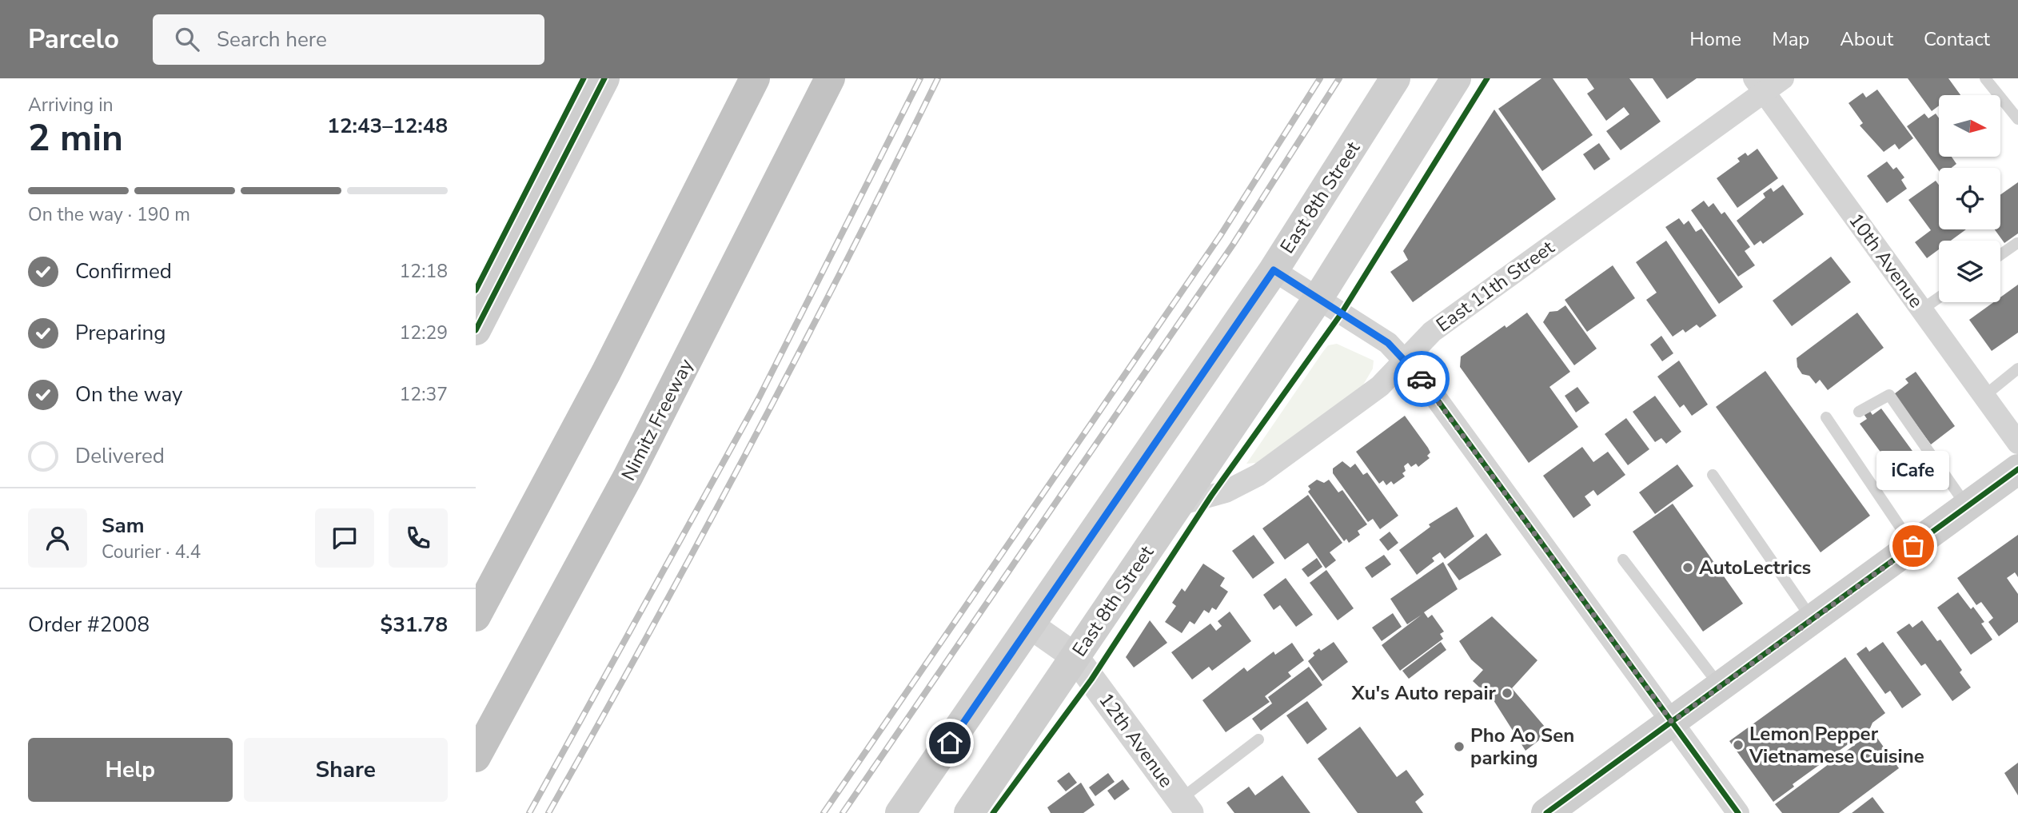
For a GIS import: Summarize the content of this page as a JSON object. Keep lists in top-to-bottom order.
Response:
{
  "streets": {
    "highway": ["Nimitz Freeway"],
    "main road": ["East 8th Street"],
    "street": ["10th Avenue", "East 11th Street", "12th Avenue"]
  },
  "crossings": [
    ["East 8th Street", "East 11th Street"],
    ["East 8th Street", "12th Avenue"],
    ["10th Avenue", "East 11th Street"]
  ],
  "places": [
    "iCafe",
    "AutoLectrics",
    "Xu's Auto repair",
    "Lemon Pepper Vietnamese Cuisine",
    "Pho Ao Sen parking"
  ],
  "north": "right",
  "page": {
    "header": "Parcelo",
    "search": "Search here",
    "nav": [
      "Home",
      "Map",
      "About",
      "Contact"
    ],
    "heading": ["2 min", "Arriving in", "12:43–12:48"],
    "panel": [
      "Sam",
      "Courier · 4.4",
      "Order #2008",
      "$31.78"
    ],
    "bar": "On the way · 190 m",
    "list": [
      ["Confirmed", "12:18"],
      ["Preparing", "12:29"],
      ["On the way", "12:37"],
      "Delivered"
    ],
    "bubble": "iCafe",
    "buttons": ["Help", "Share"]
  }
}
